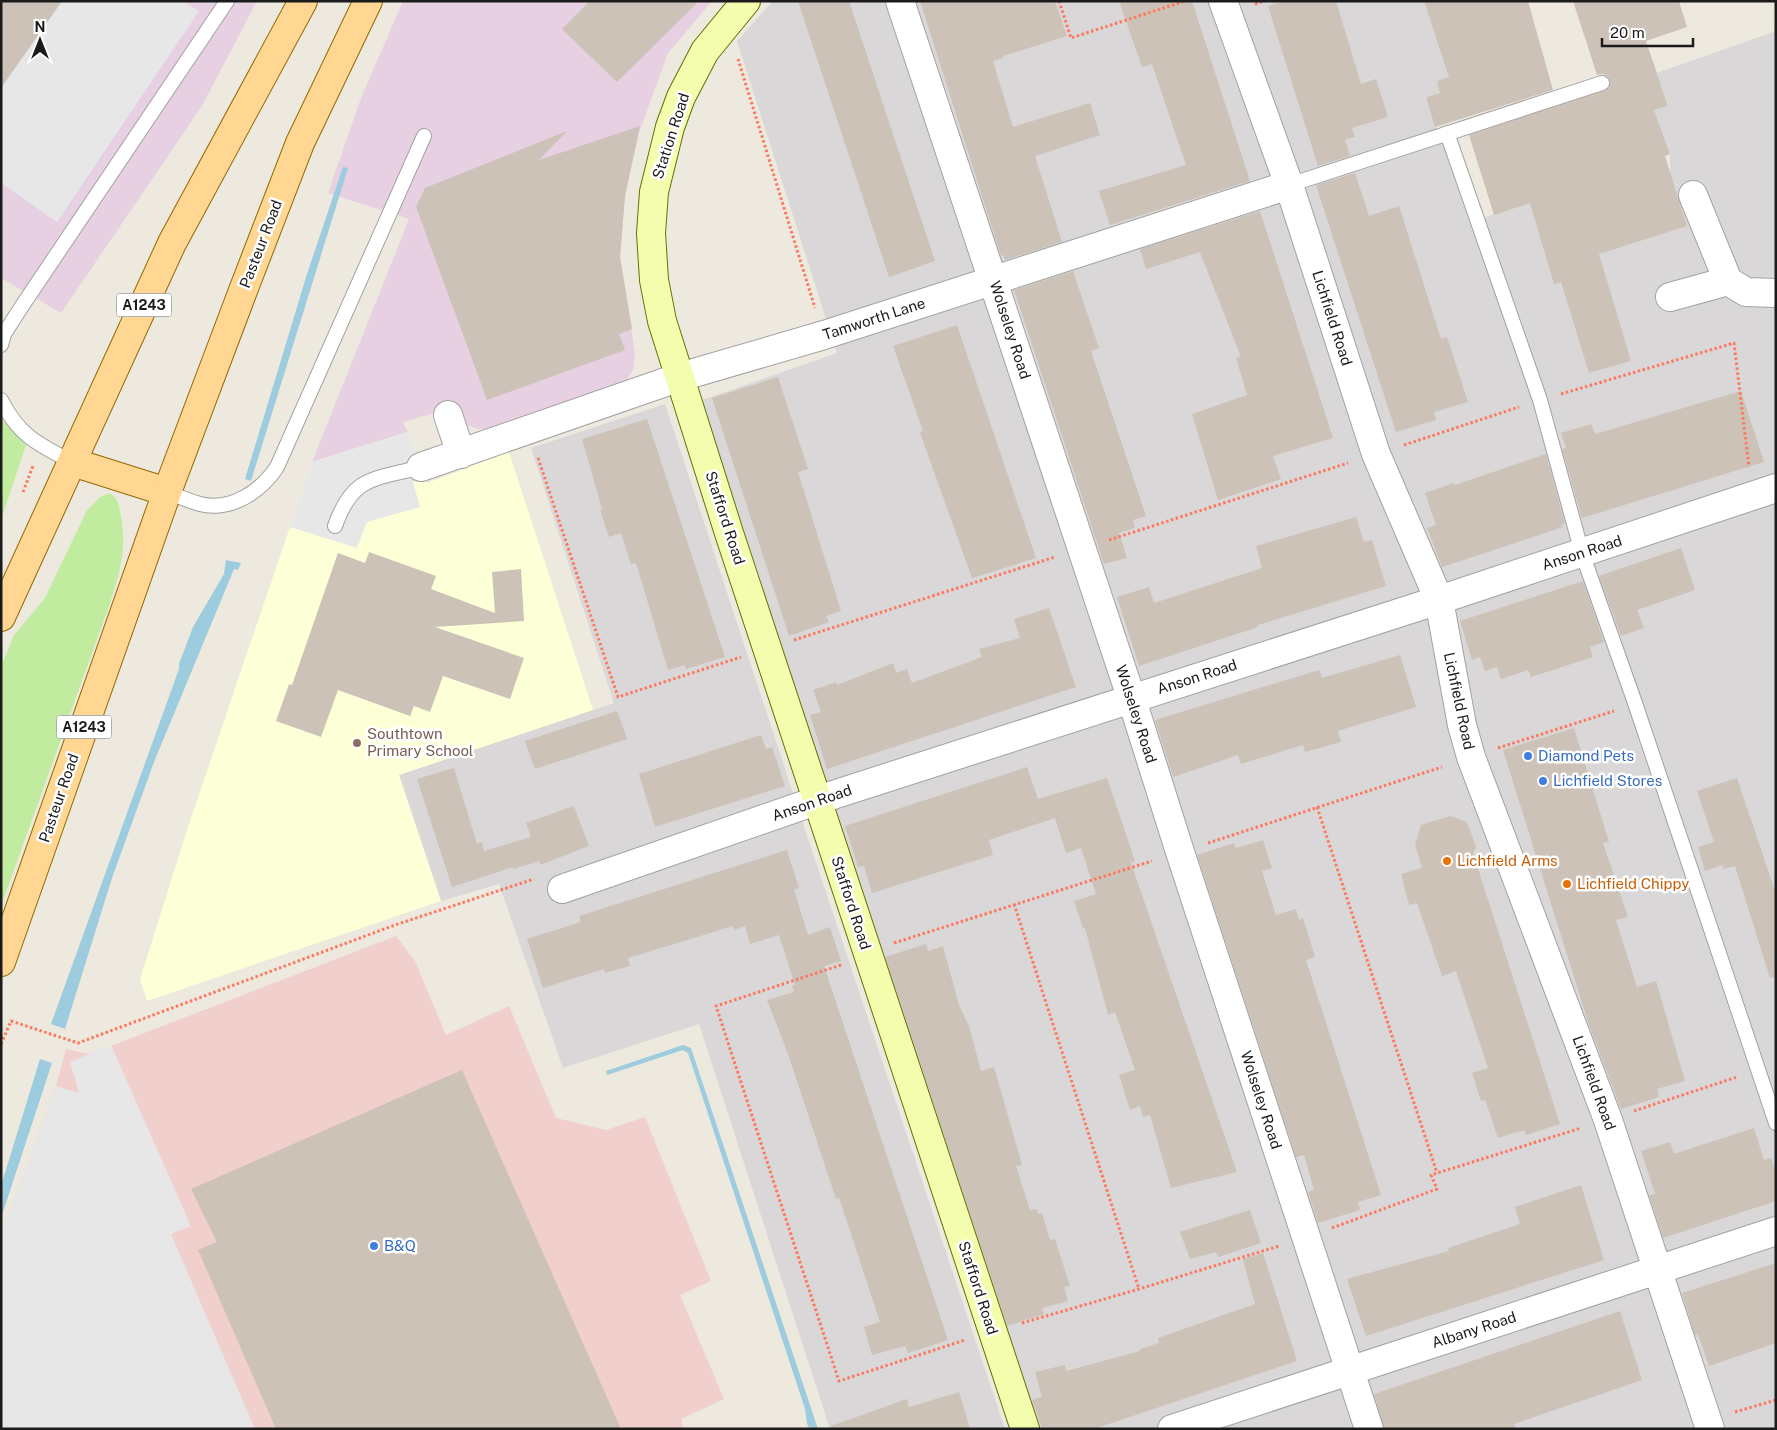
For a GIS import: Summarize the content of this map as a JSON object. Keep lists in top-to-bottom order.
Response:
{
  "streets": {
    "main road": ["Pasteur Road", "A1243"],
    "street": [
      "Station Road",
      "Lichfield Road",
      "Tamworth Lane",
      "Wolseley Road",
      "Stafford Road",
      "Anson Road",
      "Albany Road"
    ]
  },
  "crossings": [
    ["Station Road", "Tamworth Lane"],
    ["Station Road", "Stafford Road"],
    ["Lichfield Road", "Tamworth Lane"],
    ["Lichfield Road", "Anson Road"],
    ["Lichfield Road", "Albany Road"],
    ["Tamworth Lane", "Wolseley Road"],
    ["Tamworth Lane", "Stafford Road"],
    ["Wolseley Road", "Anson Road"],
    ["Wolseley Road", "Albany Road"],
    ["Stafford Road", "Anson Road"]
  ],
  "places": [
    "Southtown Primary School",
    "Diamond Pets",
    "Lichfield Stores",
    "Lichfield Arms",
    "Lichfield Chippy",
    "B&Q"
  ],
  "scale_bar": "20 m",
  "north": "top"
}
